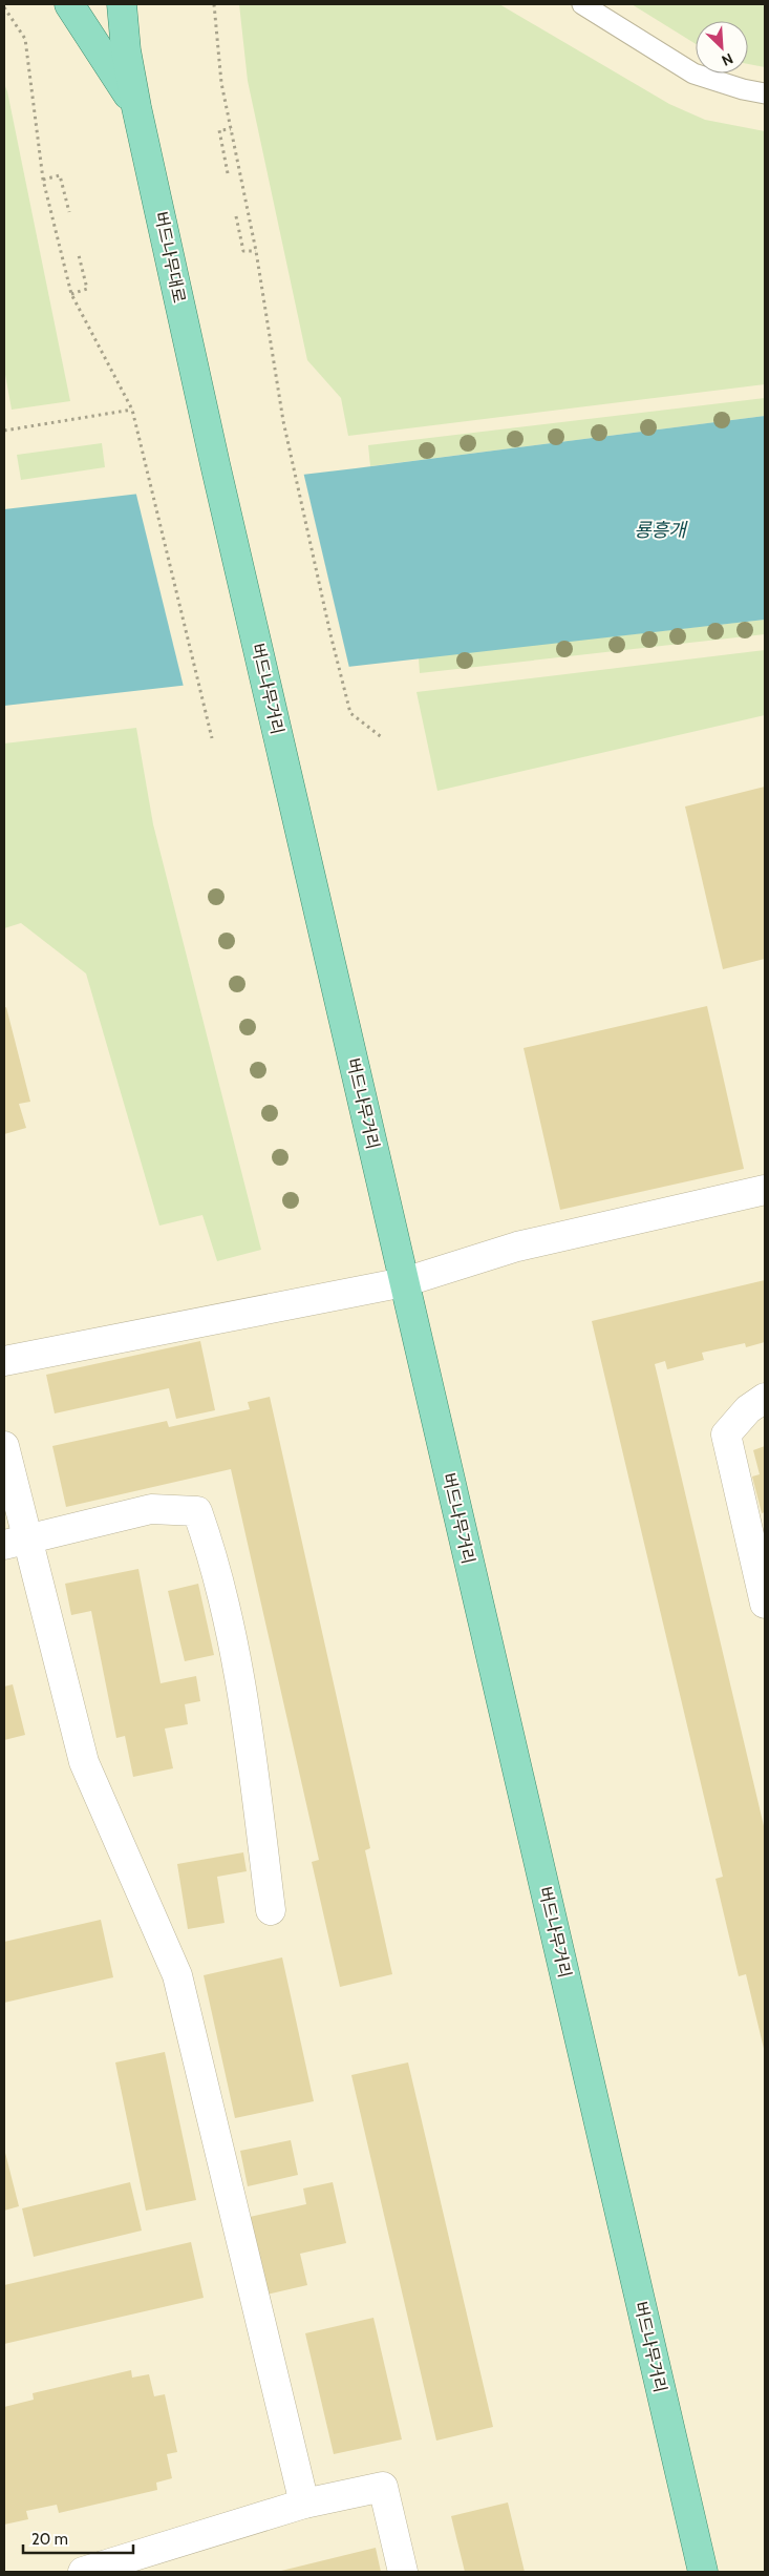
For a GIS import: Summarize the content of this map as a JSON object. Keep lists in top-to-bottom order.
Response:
{
  "streets": {
    "main road": ["버드나무대로", "버드나무거리"]
  },
  "crossings": [
    ["버드나무대로", "버드나무거리"]
  ],
  "water": ["룡흥개"],
  "scale_bar": "20 m",
  "north": "bottom right"
}
